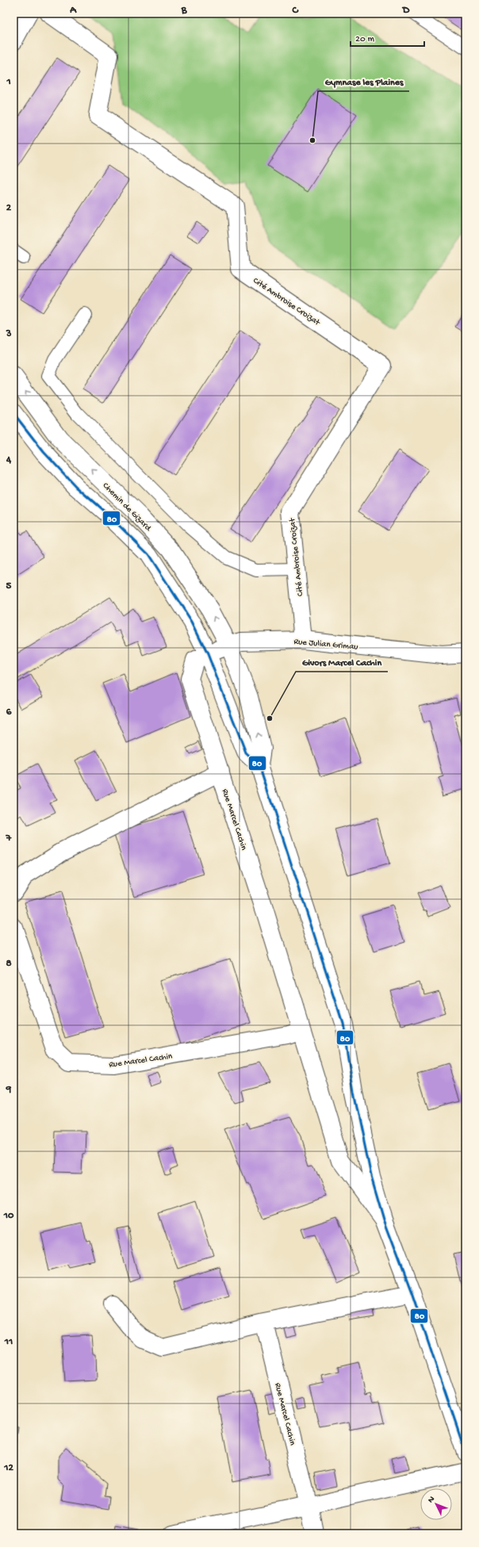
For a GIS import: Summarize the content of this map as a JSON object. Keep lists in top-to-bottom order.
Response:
{
  "streets": {
    "street": [
      "Cité Ambroise Croizat",
      "Chemin de Gizard",
      "Rue Julian Grimau",
      "Rue Marcel Cachin"
    ]
  },
  "crossings": [
    ["Cité Ambroise Croizat", "Rue Julian Grimau"],
    ["Chemin de Gizard", "Rue Julian Grimau"],
    ["Chemin de Gizard", "Rue Marcel Cachin"],
    ["Rue Julian Grimau", "Rue Marcel Cachin"]
  ],
  "places": ["Gymnase les Plaines", "Givors Marcel Cachin"],
  "lines": ["transit line 80"],
  "scale_bar": "20 m",
  "north": "top left",
  "grid": {
    "columns": [
      "A",
      "B",
      "C",
      "D"
    ],
    "rows": [
      "1",
      "2",
      "3",
      "4",
      "5",
      "6",
      "7",
      "8",
      "9",
      "10",
      "11",
      "12"
    ]
  }
}
